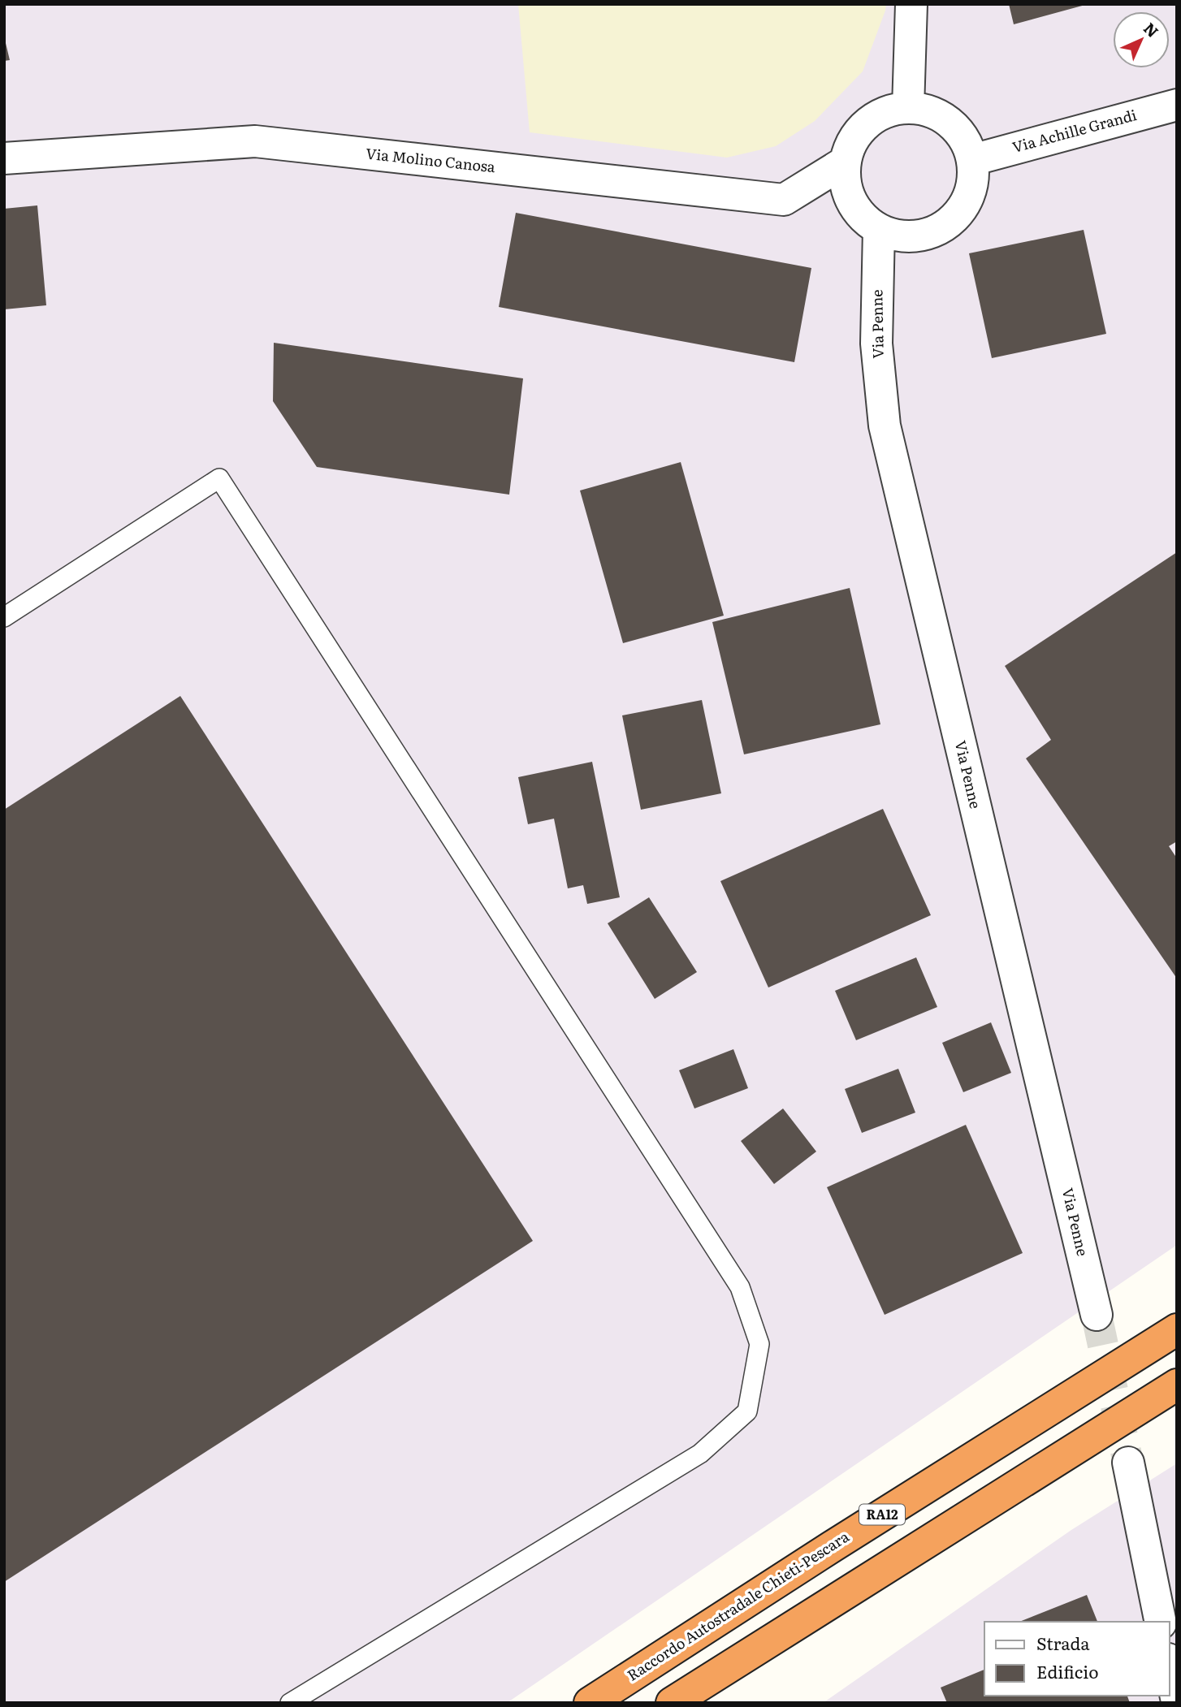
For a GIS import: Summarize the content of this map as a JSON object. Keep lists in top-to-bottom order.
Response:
{
  "streets": {
    "highway": ["RA12", "Raccordo Autostradale Chieti-Pescara"],
    "street": ["Via Achille Grandi", "Via Molino Canosa", "Via Penne"]
  },
  "crossings": [
    ["Via Achille Grandi", "Via Molino Canosa"],
    ["Via Achille Grandi", "Via Penne"],
    ["Via Molino Canosa", "Via Penne"]
  ],
  "legend": ["Strada", "Edificio"],
  "north": "top right"
}
